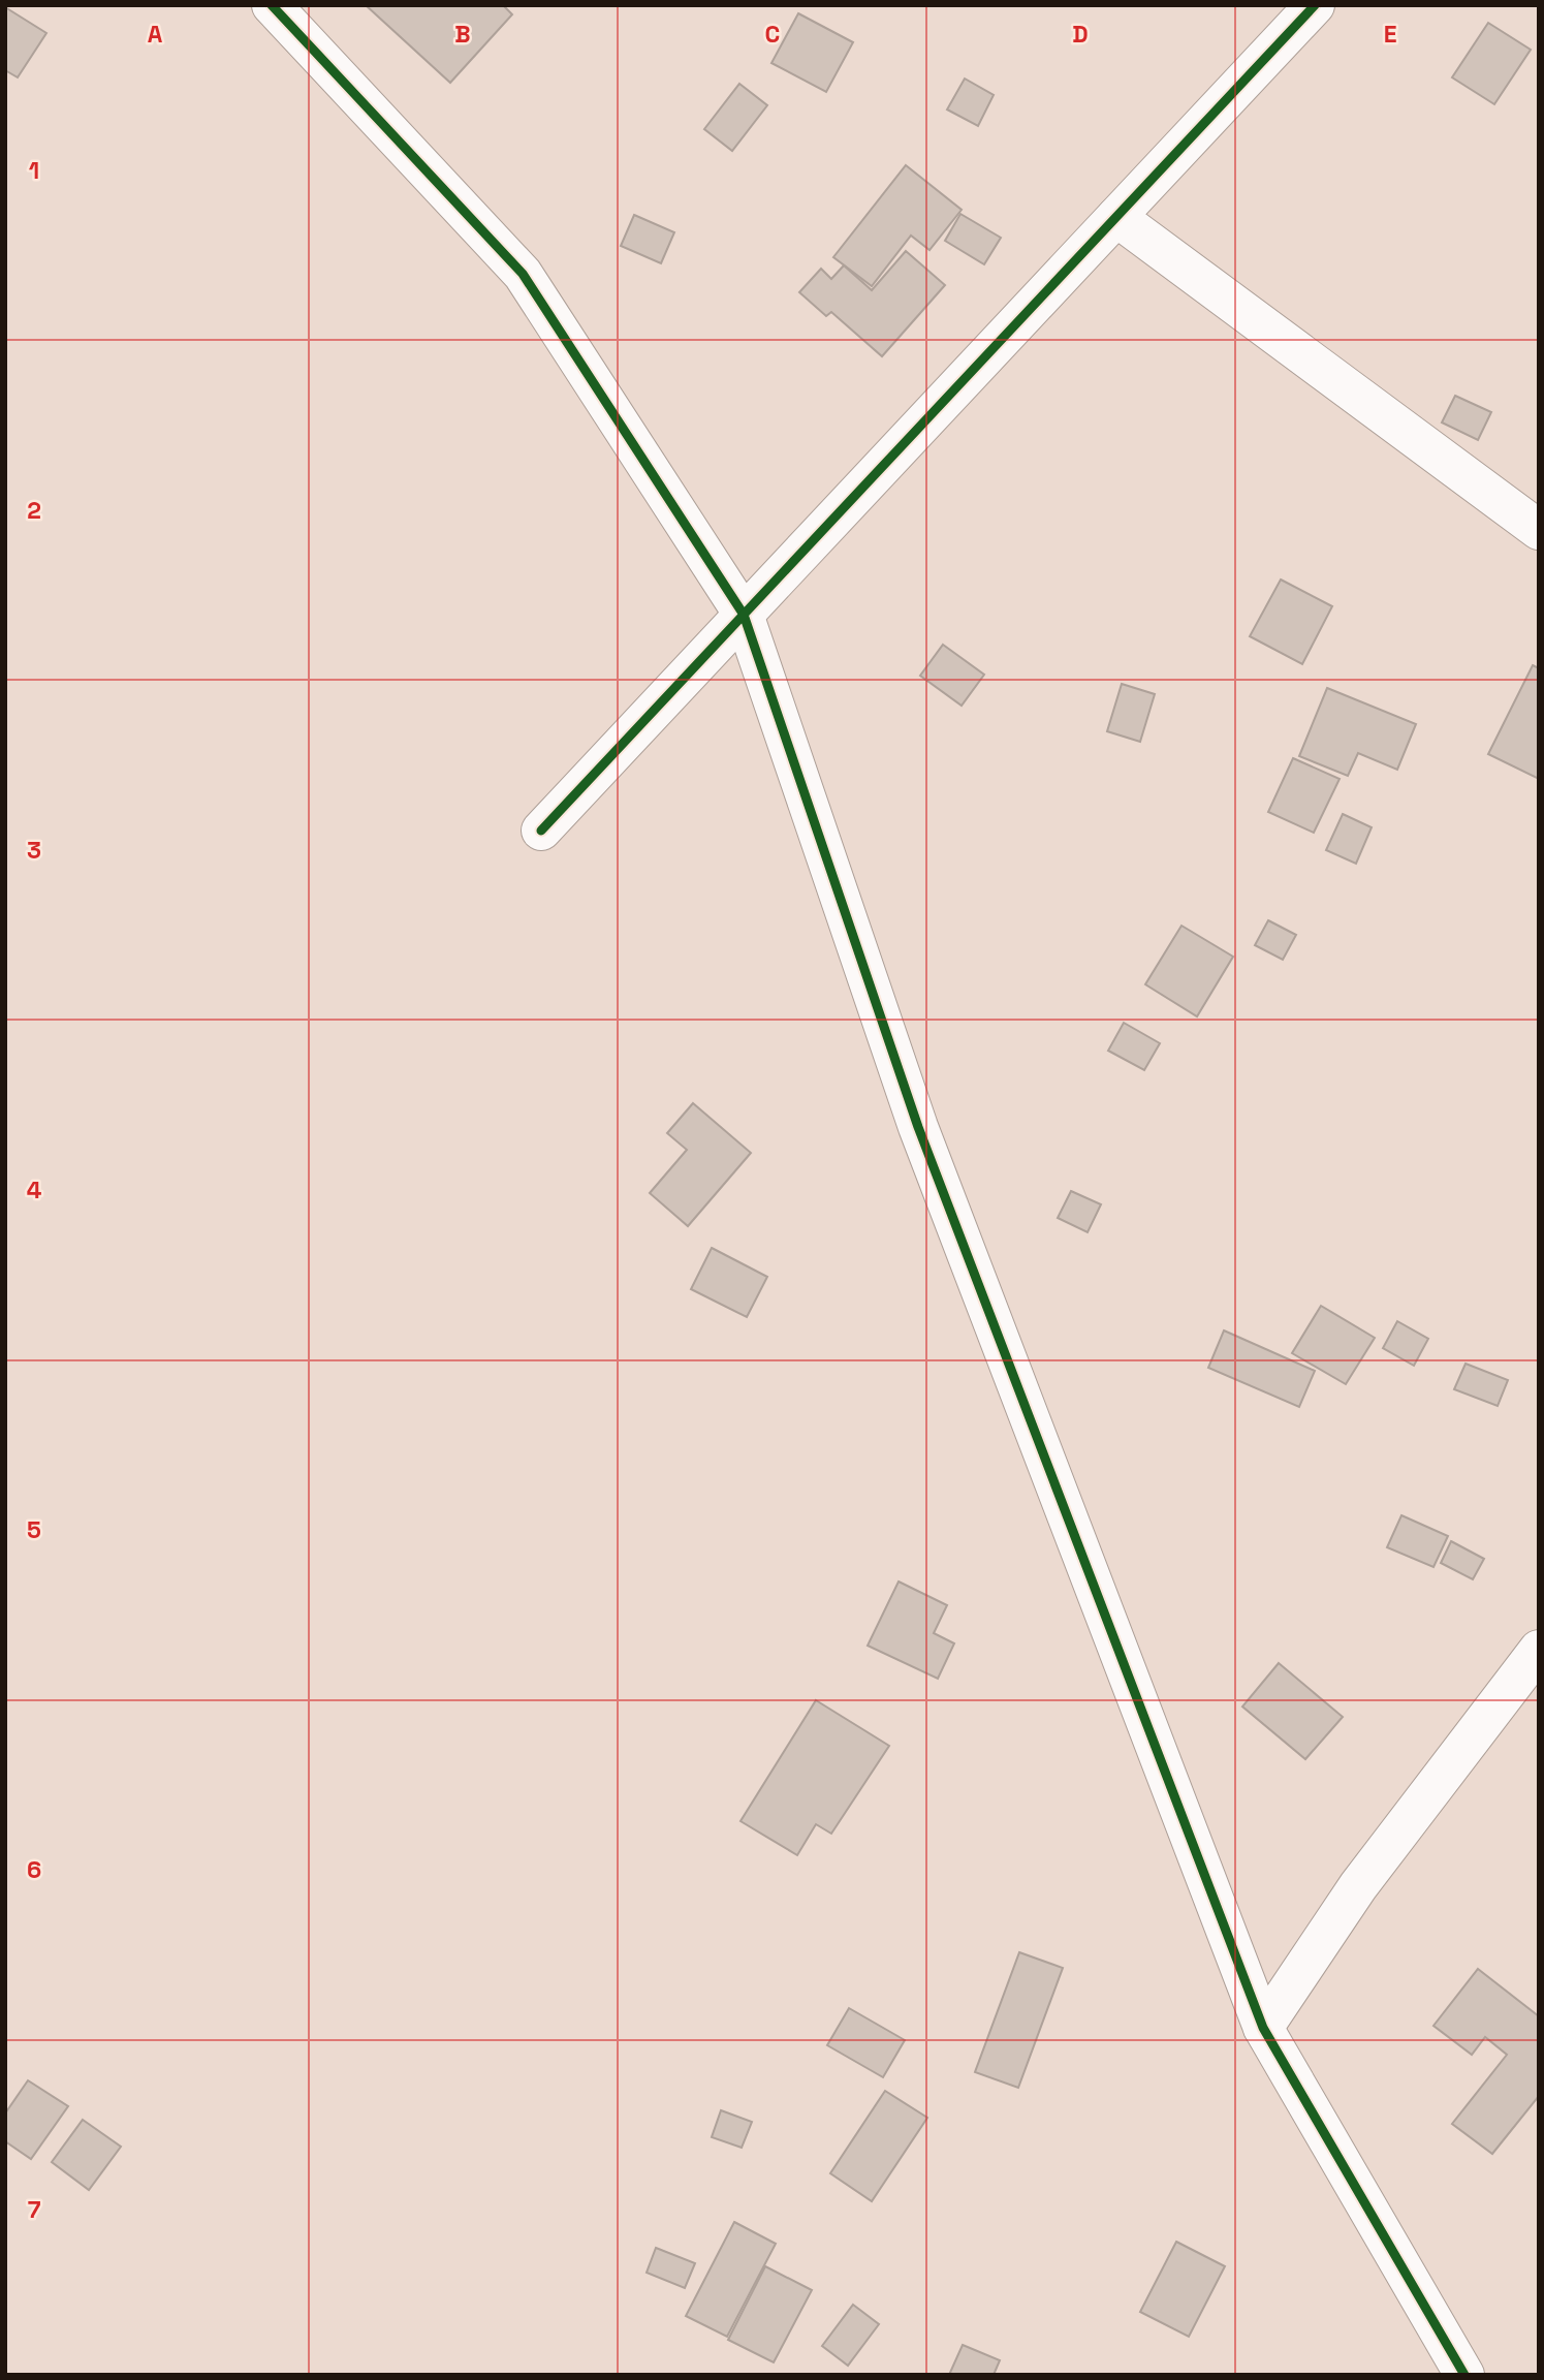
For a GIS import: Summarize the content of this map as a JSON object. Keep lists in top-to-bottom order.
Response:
{
  "grid": {
    "columns": [
      "A",
      "B",
      "C",
      "D",
      "E"
    ],
    "rows": [
      "1",
      "2",
      "3",
      "4",
      "5",
      "6",
      "7"
    ]
  }
}
